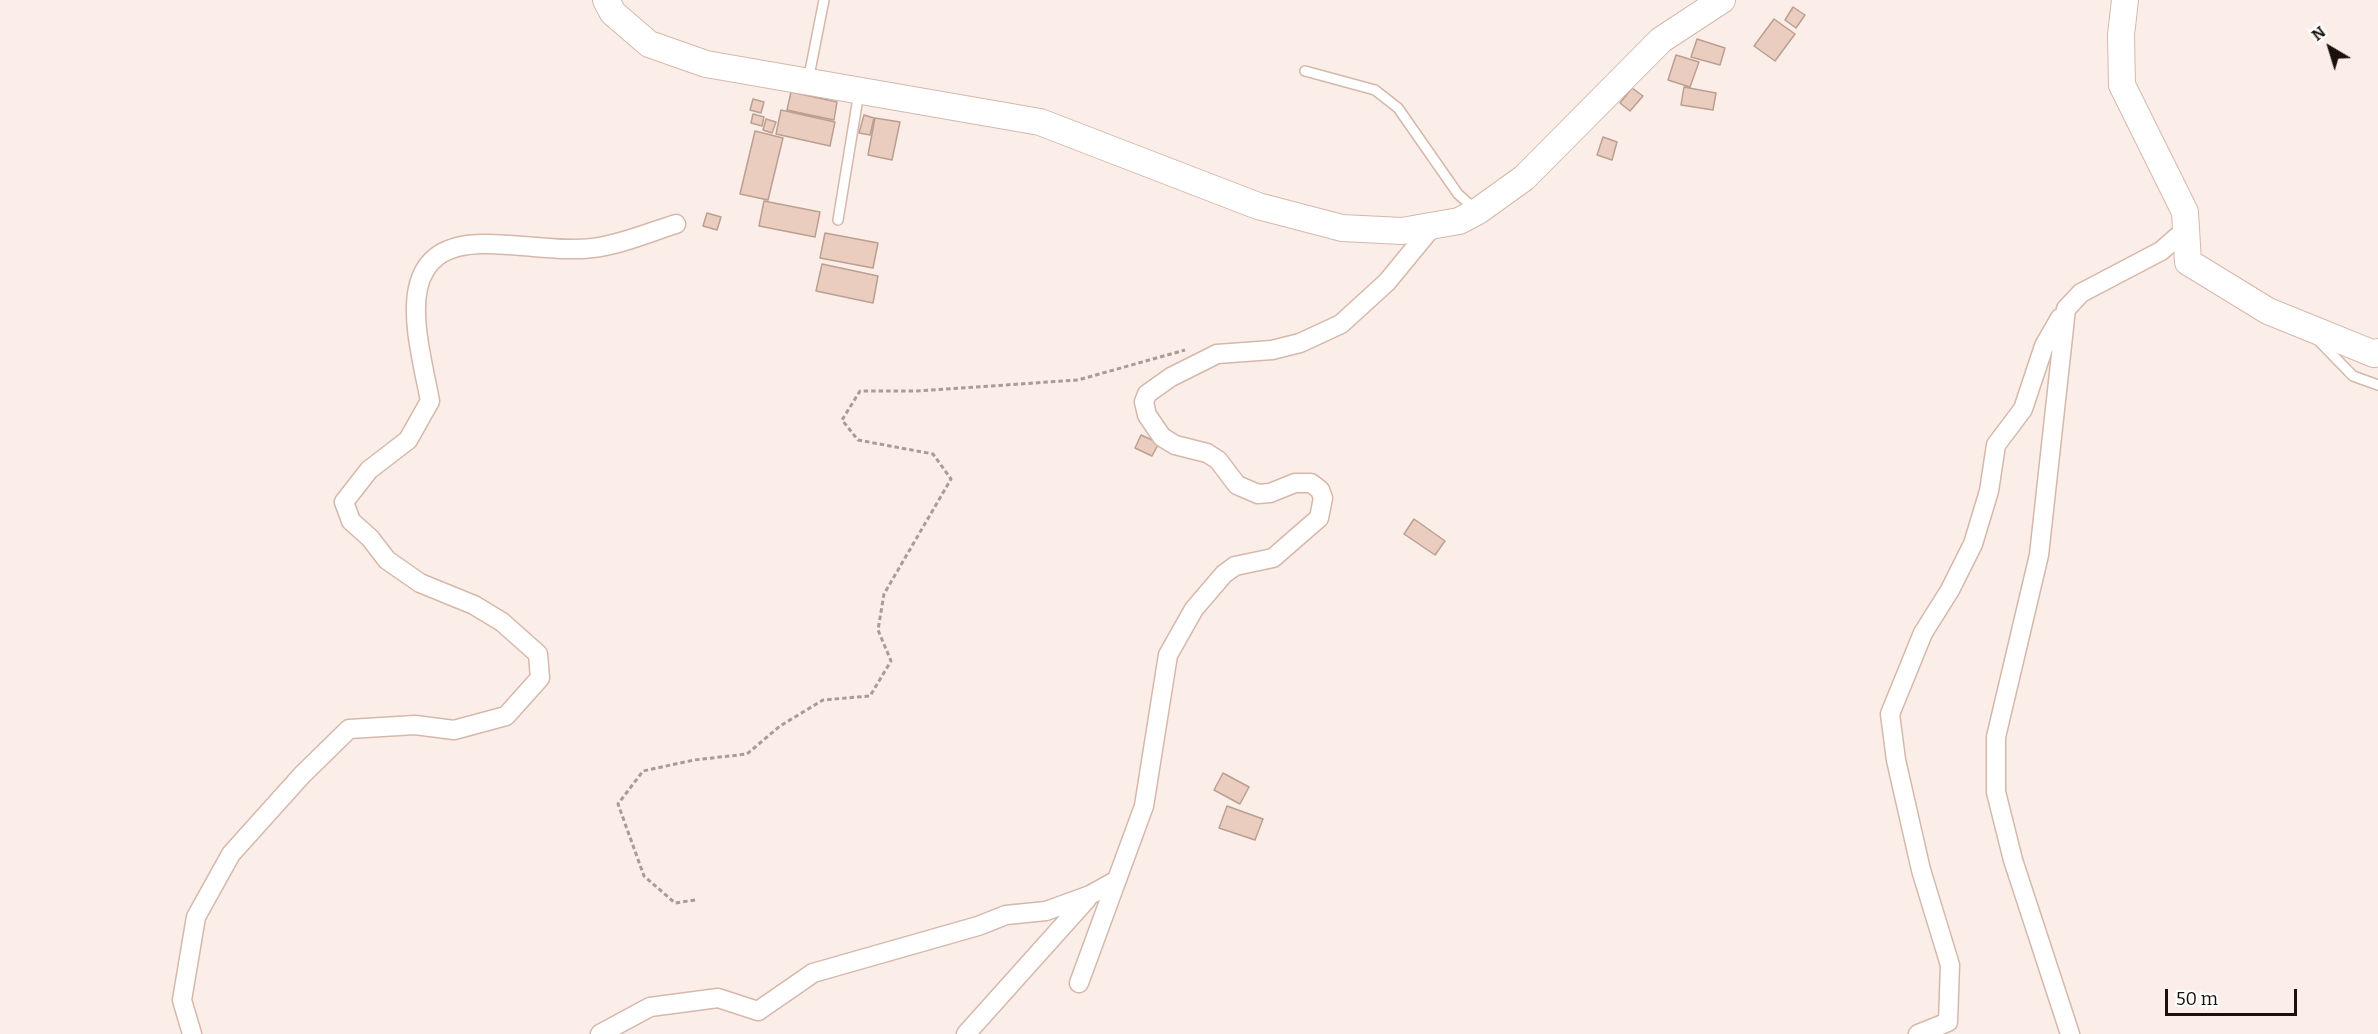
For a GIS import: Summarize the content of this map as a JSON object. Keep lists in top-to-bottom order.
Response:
{
  "scale_bar": "50 m",
  "north": "top left"
}
